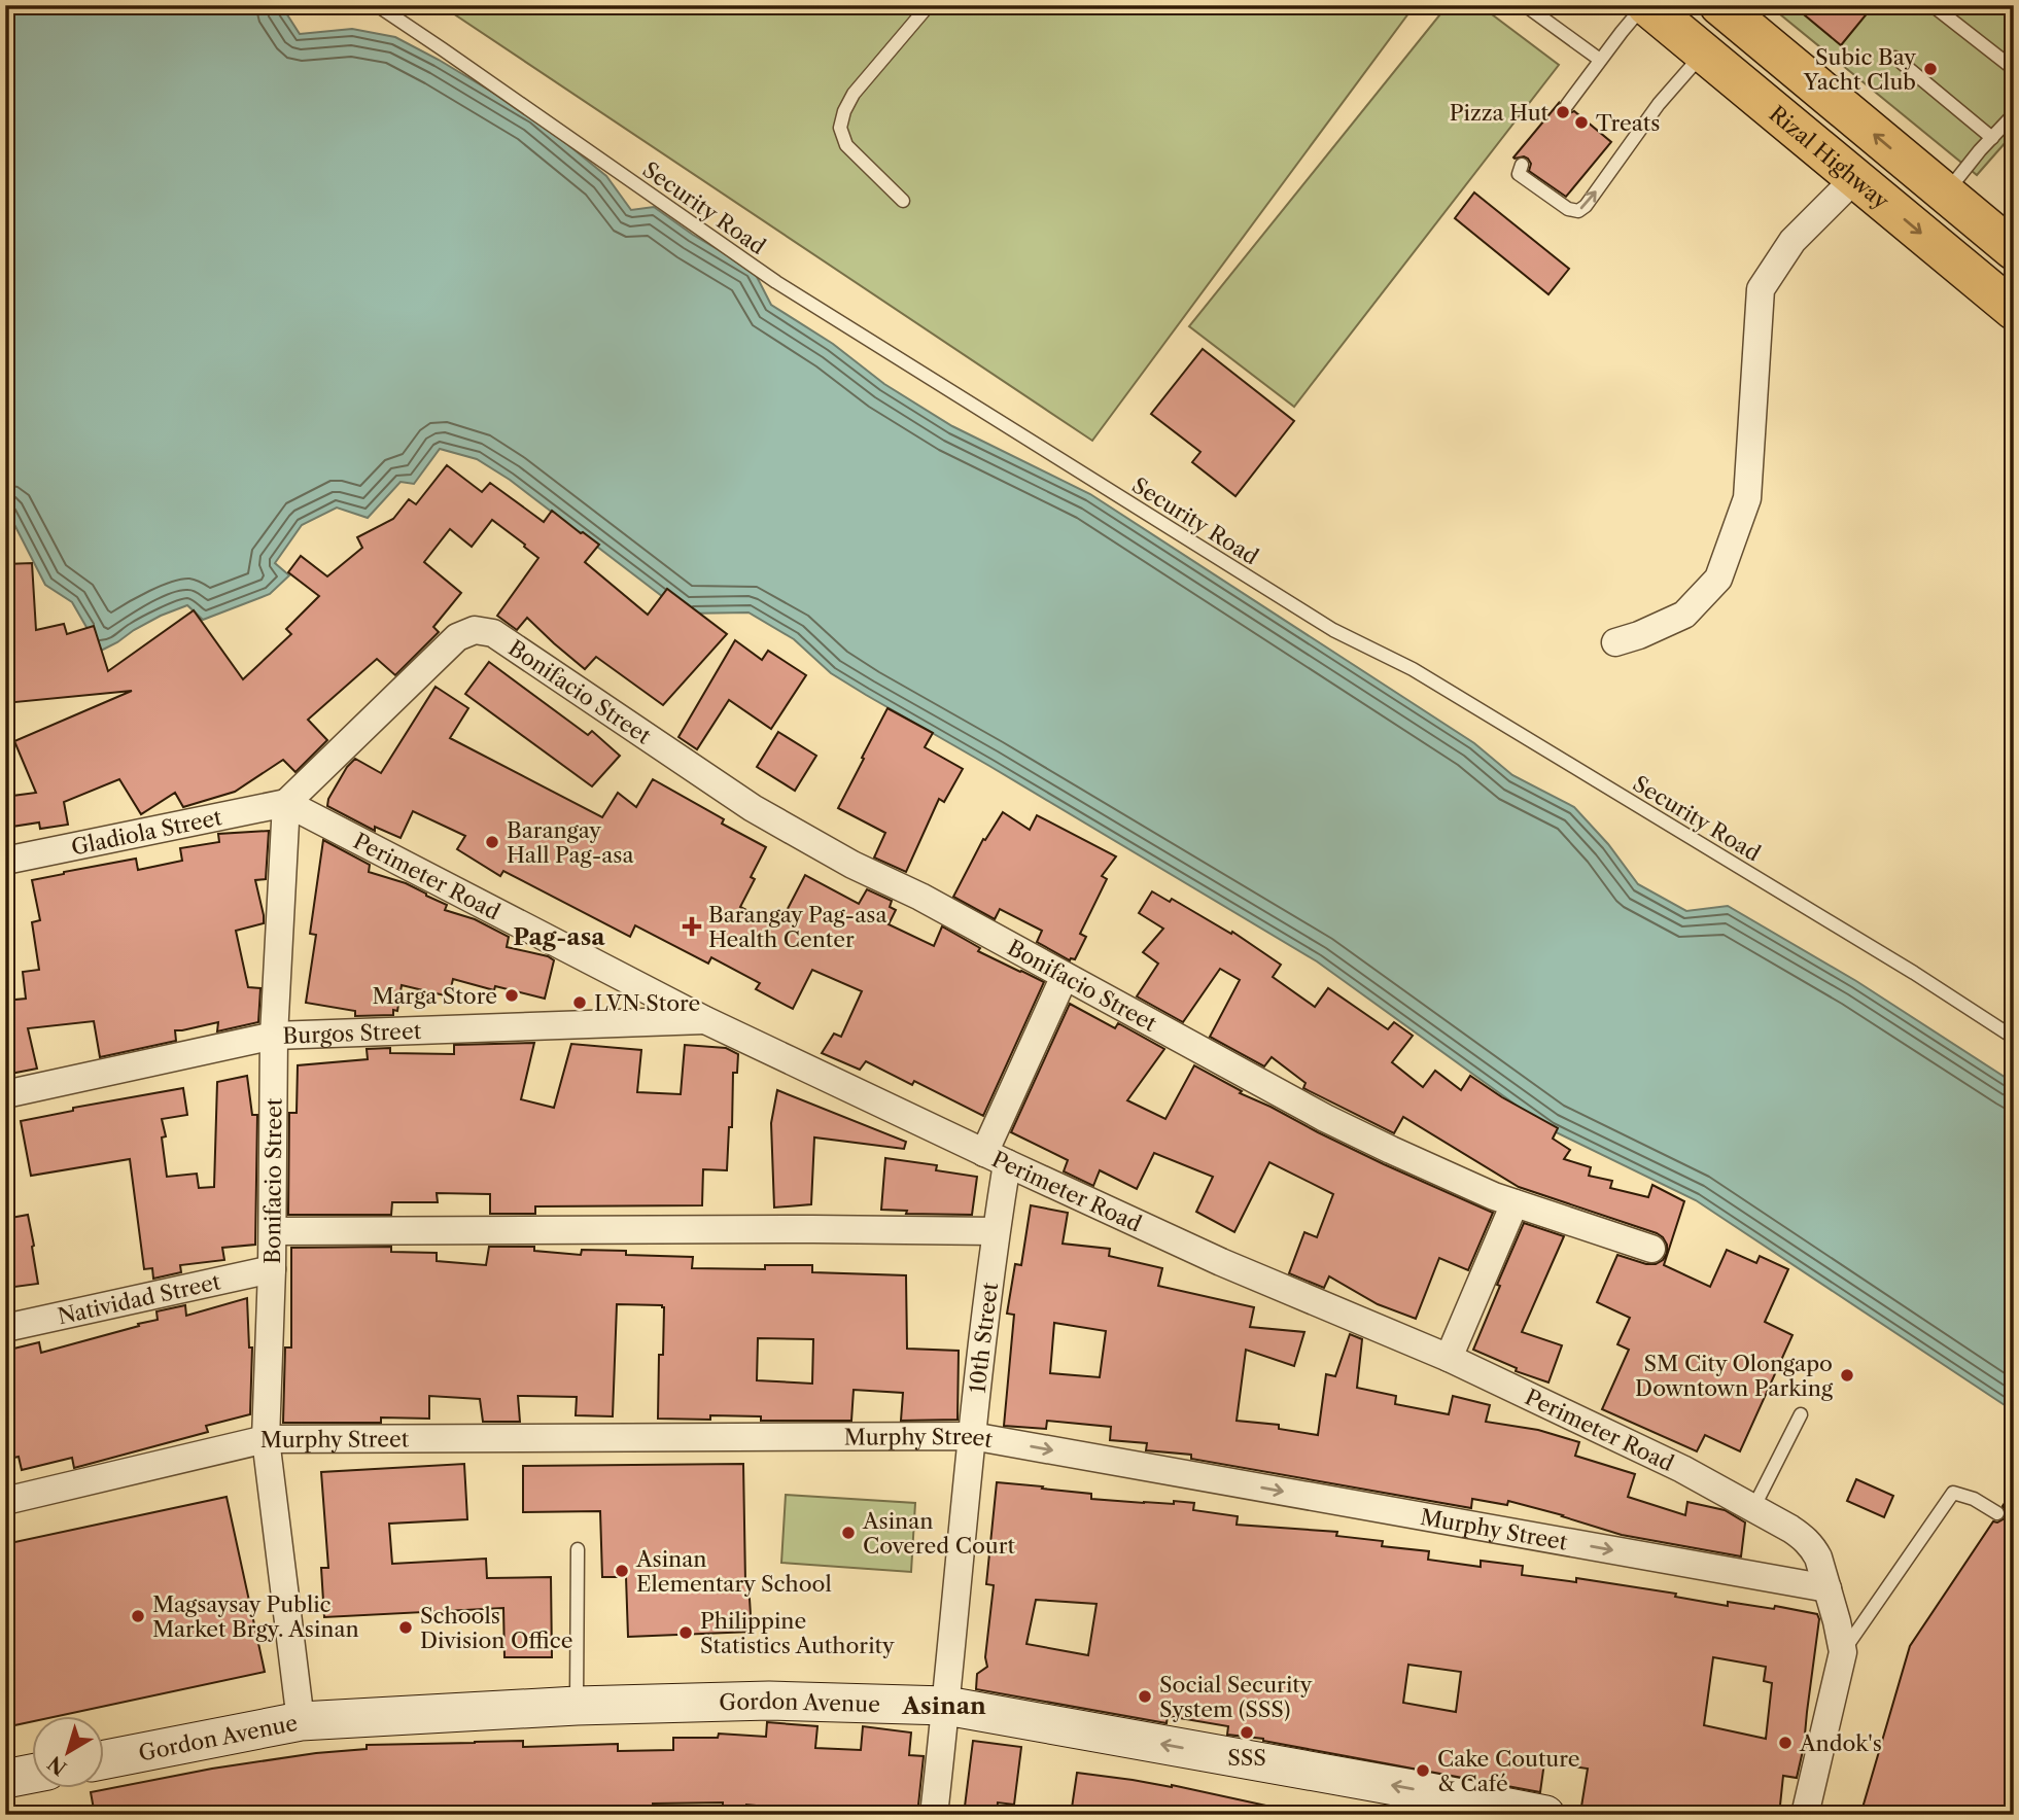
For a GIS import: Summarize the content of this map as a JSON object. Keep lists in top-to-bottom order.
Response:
{
  "streets": {
    "main road": ["Rizal Highway", "Gordon Avenue"],
    "street": [
      "Bonifacio Street",
      "Gladiola Street",
      "Perimeter Road",
      "Burgos Street",
      "Natividad Street",
      "10th Street",
      "Murphy Street"
    ],
    "lane": ["Security Road"]
  },
  "crossings": [
    ["Bonifacio Street", "Gladiola Street"],
    ["Bonifacio Street", "Perimeter Road"],
    ["Bonifacio Street", "Burgos Street"],
    ["Bonifacio Street", "Natividad Street"],
    ["Bonifacio Street", "10th Street"],
    ["Bonifacio Street", "Murphy Street"],
    ["Bonifacio Street", "Gordon Avenue"],
    ["Gladiola Street", "Perimeter Road"],
    ["Perimeter Road", "Burgos Street"],
    ["Perimeter Road", "10th Street"],
    ["Perimeter Road", "Murphy Street"],
    ["10th Street", "Murphy Street"],
    ["10th Street", "Gordon Avenue"]
  ],
  "one_way": ["Murphy Street", "Gordon Avenue"],
  "districts": ["Pag-asa", "Asinan"],
  "places": {
    "other": [
      "Subic Bay Yacht Club",
      "Pizza Hut",
      "Treats",
      "Barangay Hall Pag-asa",
      "Marga Store",
      "LVN Store",
      "SM City Olongapo Downtown Parking",
      "Asinan Covered Court",
      "Asinan Elementary School",
      "Magsaysay Public Market Brgy. Asinan",
      "Schools Division Office",
      "Philippine Statistics Authority",
      "Social Security System (SSS)",
      "SSS",
      "Andok's",
      "Cake Couture & Café"
    ],
    "health": ["Barangay Pag-asa Health Center"]
  },
  "north": "bottom left"
}
